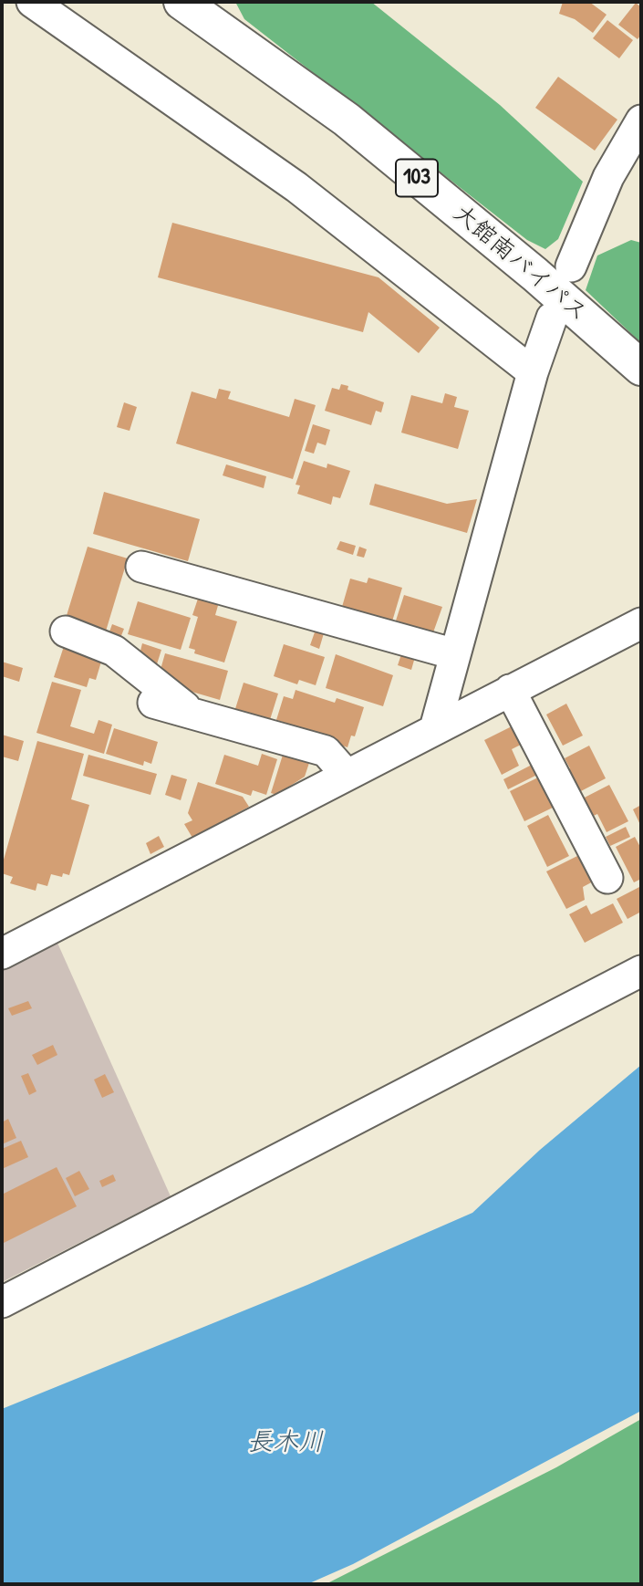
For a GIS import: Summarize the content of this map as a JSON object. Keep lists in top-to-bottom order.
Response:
{
  "streets": {
    "highway": ["103", "大館南バイパス"]
  },
  "water": ["長木川"]
}
